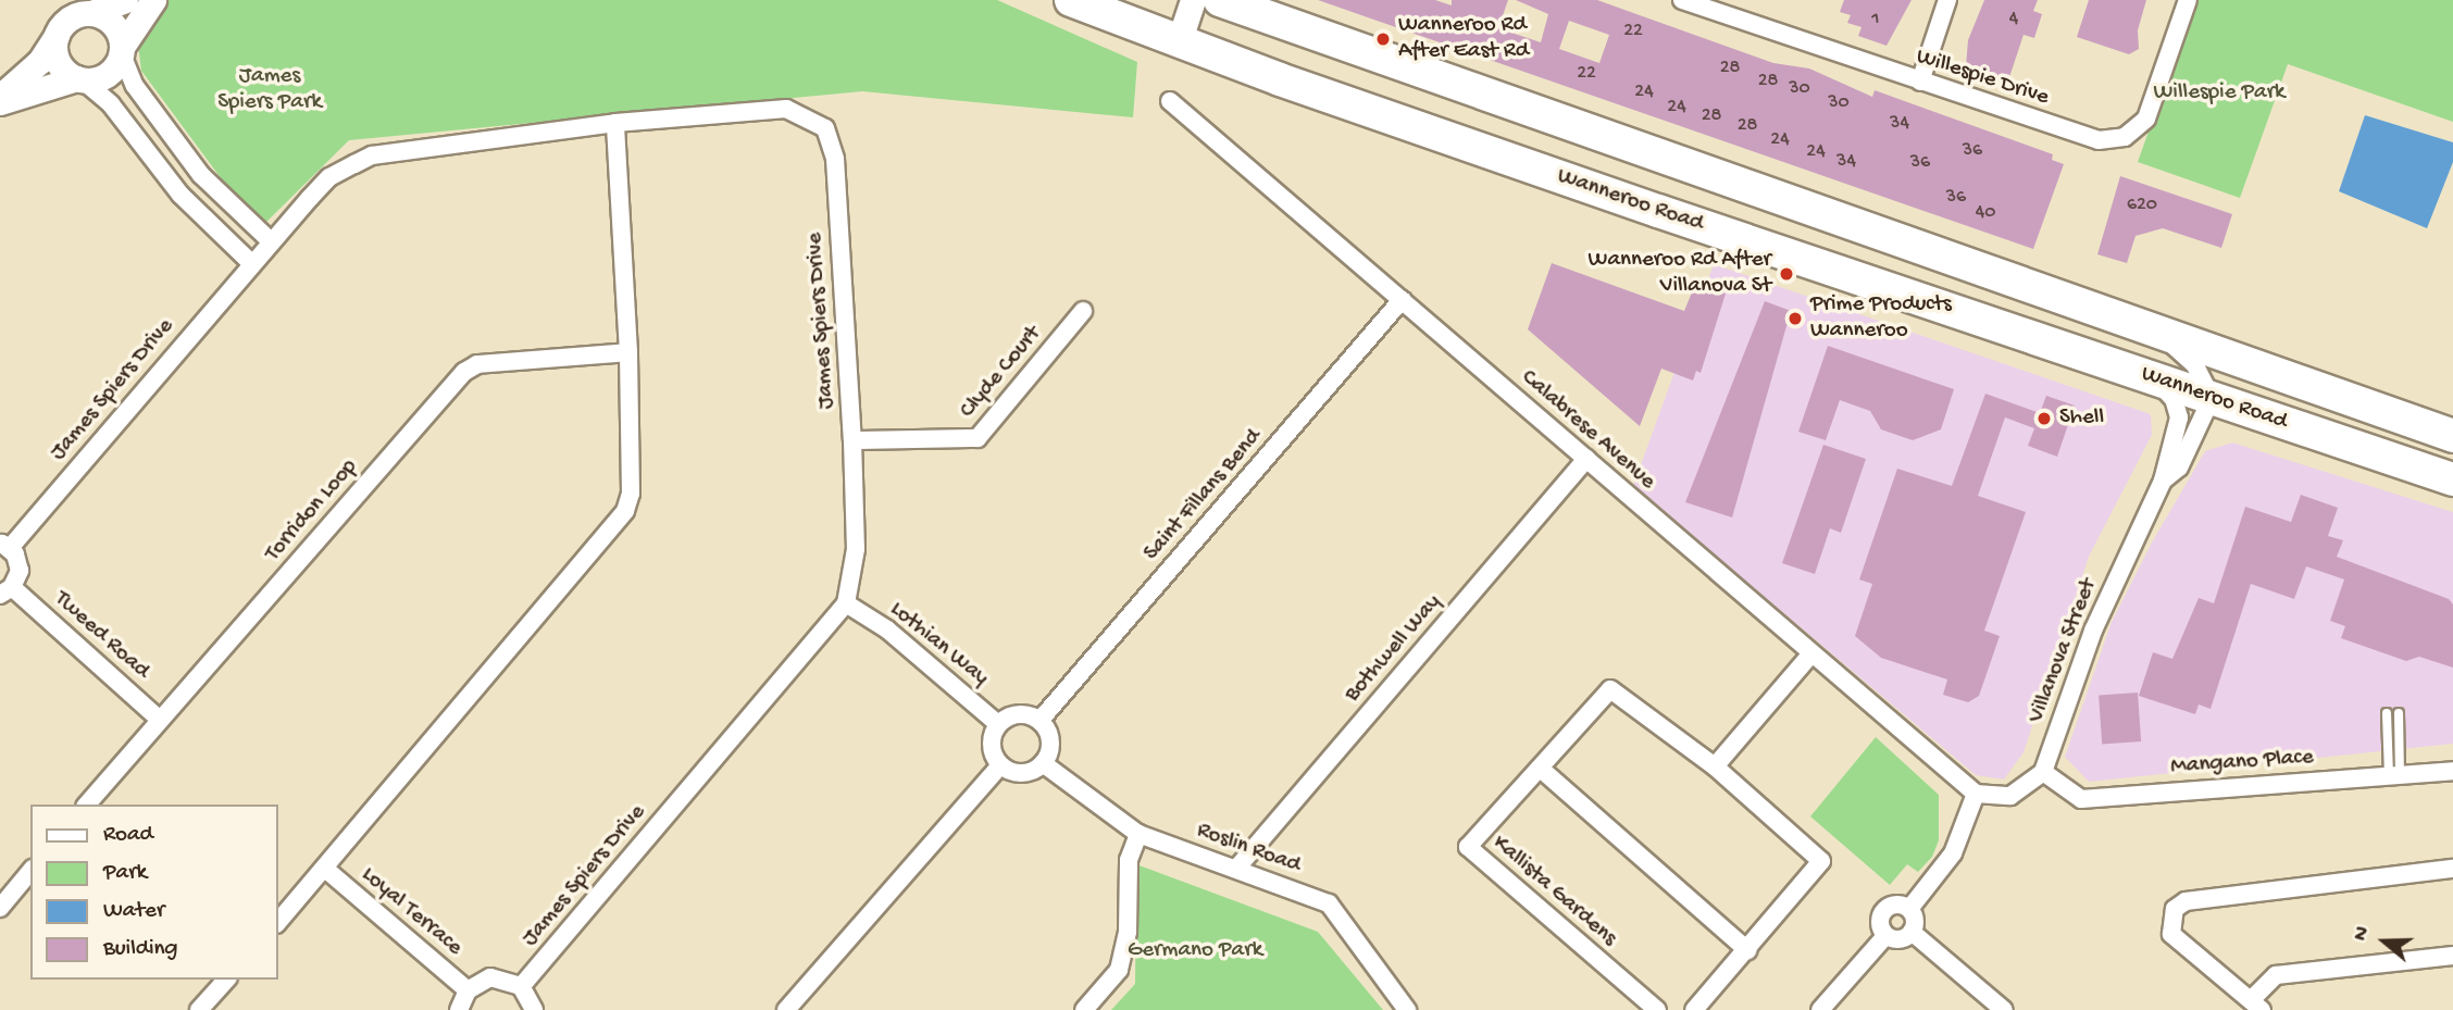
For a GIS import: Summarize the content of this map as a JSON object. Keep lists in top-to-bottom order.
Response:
{
  "streets": {
    "highway": ["Wanneroo Road"],
    "street": [
      "Willespie Drive",
      "James Spiers Drive",
      "Clyde Court",
      "Calabrese Avenue",
      "Saint Fillans Bend",
      "Torridon Loop",
      "Tweed Road",
      "Lothian Way",
      "Bothwell Way",
      "Villanova Street",
      "Mangano Place",
      "Roslin Road",
      "Kallista Gardens",
      "Loyal Terrace"
    ]
  },
  "crossings": [
    ["Wanneroo Road", "Villanova Street"],
    ["James Spiers Drive", "Clyde Court"],
    ["James Spiers Drive", "Lothian Way"],
    ["Calabrese Avenue", "Saint Fillans Bend"],
    ["Calabrese Avenue", "Bothwell Way"],
    ["Saint Fillans Bend", "Lothian Way"],
    ["Saint Fillans Bend", "Roslin Road"],
    ["Torridon Loop", "Tweed Road"],
    ["Lothian Way", "Roslin Road"],
    ["Bothwell Way", "Roslin Road"],
    ["Villanova Street", "Mangano Place"]
  ],
  "parks": ["James Spiers Park", "Willespie Park", "Germano Park"],
  "places": [
    "Wanneroo Rd After East Rd",
    "Wanneroo Rd After Villanova St",
    "Prime Products Wanneroo",
    "Shell"
  ],
  "house_numbers": [
    "1",
    "4",
    "22",
    "28",
    "22",
    "28",
    "30",
    "24",
    "30",
    "24",
    "28",
    "34",
    "28",
    "24",
    "36",
    "24",
    "34",
    "36",
    "36",
    "620",
    "40"
  ],
  "legend": [
    "Road",
    "Park",
    "Water",
    "Building"
  ],
  "north": "left"
}
